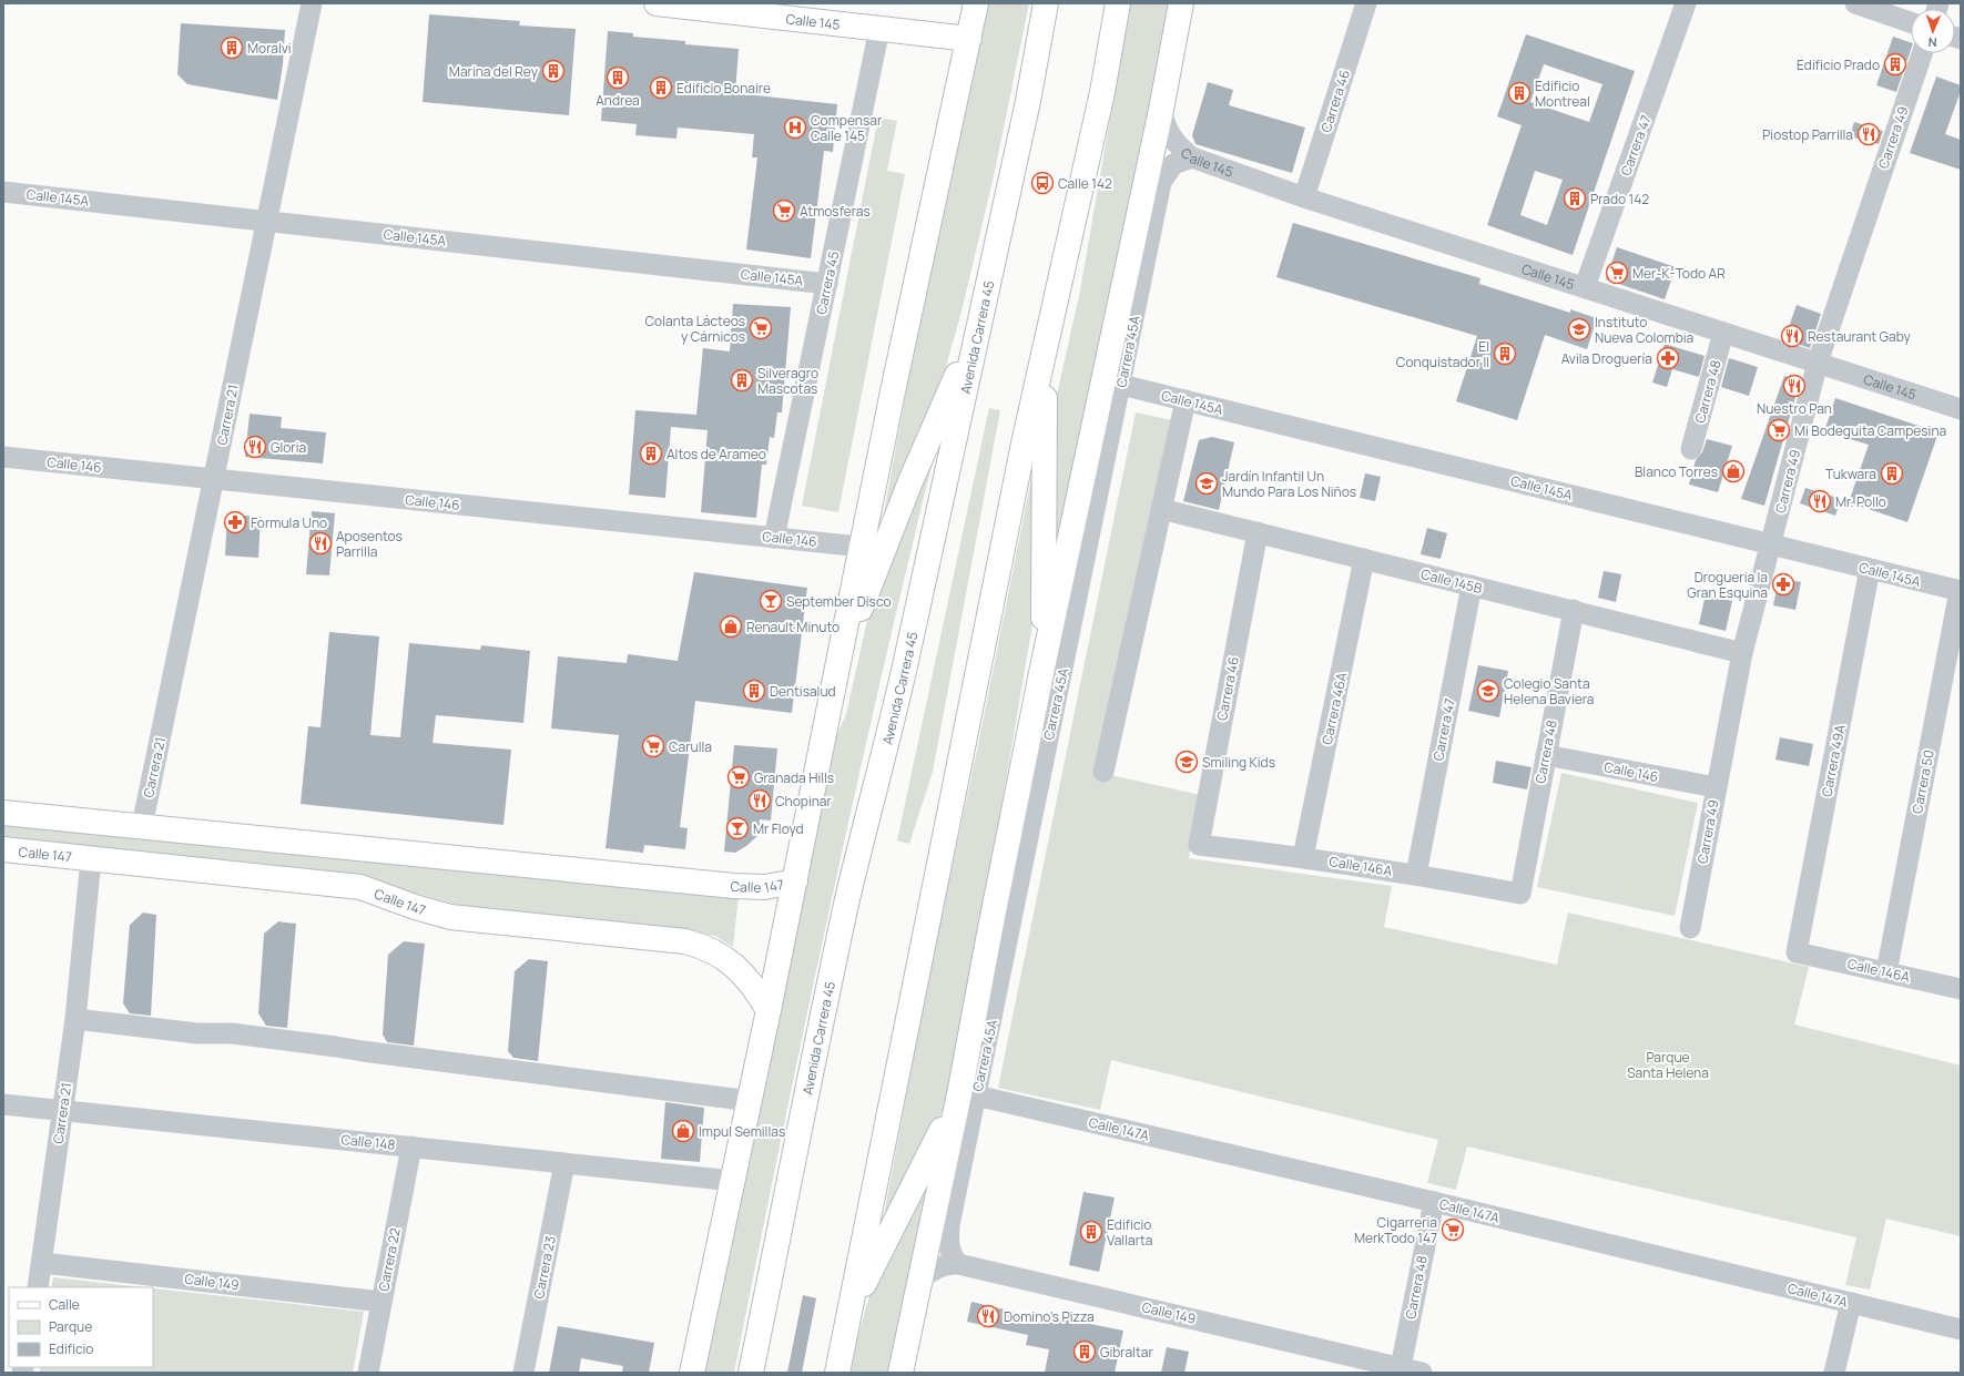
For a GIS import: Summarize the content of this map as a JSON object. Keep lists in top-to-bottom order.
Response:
{
  "streets": {
    "main road": ["Calle 145", "Avenida Carrera 45", "Calle 147"],
    "street": [
      "Carrera 46",
      "Carrera 49",
      "Carrera 47",
      "Calle 145A",
      "Carrera 45",
      "Carrera 45A",
      "Carrera 48",
      "Carrera 21",
      "Calle 146",
      "Calle 145B",
      "Carrera 46A",
      "Carrera 49A",
      "Carrera 50",
      "Calle 146A",
      "Calle 147A",
      "Calle 148",
      "Carrera 22",
      "Carrera 23",
      "Calle 149"
    ]
  },
  "crossings": [
    ["Calle 145", "Carrera 46"],
    ["Calle 145", "Carrera 49"],
    ["Calle 145", "Carrera 47"],
    ["Calle 145", "Carrera 45"],
    ["Calle 145", "Carrera 45A"],
    ["Calle 145", "Carrera 48"],
    ["Carrera 46", "Calle 145B"],
    ["Carrera 46", "Calle 146A"],
    ["Carrera 49", "Calle 145A"],
    ["Carrera 49", "Calle 146"],
    ["Carrera 49", "Calle 145B"],
    ["Carrera 47", "Calle 145B"],
    ["Carrera 47", "Calle 146A"],
    ["Calle 145A", "Carrera 45"],
    ["Calle 145A", "Carrera 45A"],
    ["Calle 145A", "Carrera 21"],
    ["Calle 145A", "Carrera 49A"],
    ["Calle 145A", "Carrera 50"],
    ["Carrera 45", "Calle 146"],
    ["Carrera 45A", "Calle 147A"],
    ["Carrera 45A", "Calle 149"],
    ["Carrera 48", "Calle 146"],
    ["Carrera 48", "Calle 145B"],
    ["Carrera 48", "Calle 146A"],
    ["Carrera 48", "Calle 147A"],
    ["Carrera 48", "Calle 149"],
    ["Carrera 21", "Calle 146"],
    ["Carrera 21", "Calle 147"],
    ["Carrera 21", "Calle 148"],
    ["Carrera 21", "Calle 149"],
    ["Calle 145B", "Carrera 46A"],
    ["Carrera 46A", "Calle 146A"],
    ["Carrera 49A", "Calle 146A"],
    ["Carrera 50", "Calle 146A"],
    ["Calle 148", "Carrera 22"],
    ["Calle 148", "Carrera 23"],
    ["Carrera 22", "Calle 149"]
  ],
  "parks": ["Parque Santa Helena"],
  "places": {
    "building": [
      "Moralvi",
      "Edificio Prado",
      "Marina del Rey",
      "Andrea",
      "Edificio Bonaire",
      "Edificio Montreal",
      "Prado 142",
      "El Conquistador II",
      "Silveragro Mascotas",
      "Altos de Arameo",
      "Tukwara",
      "Dentisalud",
      "Edificio Vallarta",
      "Gibraltar"
    ],
    "hospital": ["Compensar Calle 145"],
    "restaurant": [
      "Piostop Parrilla",
      "Restaurant Gaby",
      "Nuestro Pan",
      "Gloria",
      "Mr. Pollo",
      "Aposentos Parrilla",
      "Chopinar",
      "Domino's Pizza"
    ],
    "bus stop": ["Calle 142"],
    "supermarket": [
      "Atmosferas",
      "Mer-K-Todo AR",
      "Colanta Lácteos y Cárnicos",
      "Mi Bodeguita Campesina",
      "Carulla",
      "Granada Hills",
      "Cigarreria MerkTodo 147"
    ],
    "school or university": [
      "Instituto Nueva Colombia",
      "Jardín Infantil Un Mundo Para Los Niños",
      "Colegio Santa Helena Baviera",
      "Smiling Kids"
    ],
    "pharmacy": ["Avila Droguería", "Formula Uno", "Drogueria la Gran Esquina"],
    "shop": ["Blanco Torres", "Renault Minuto", "Impul Semillas"],
    "bar": ["September Disco", "Mr Floyd"]
  },
  "legend": ["Calle", "Parque", "Edificio"],
  "north": "bottom"
}
